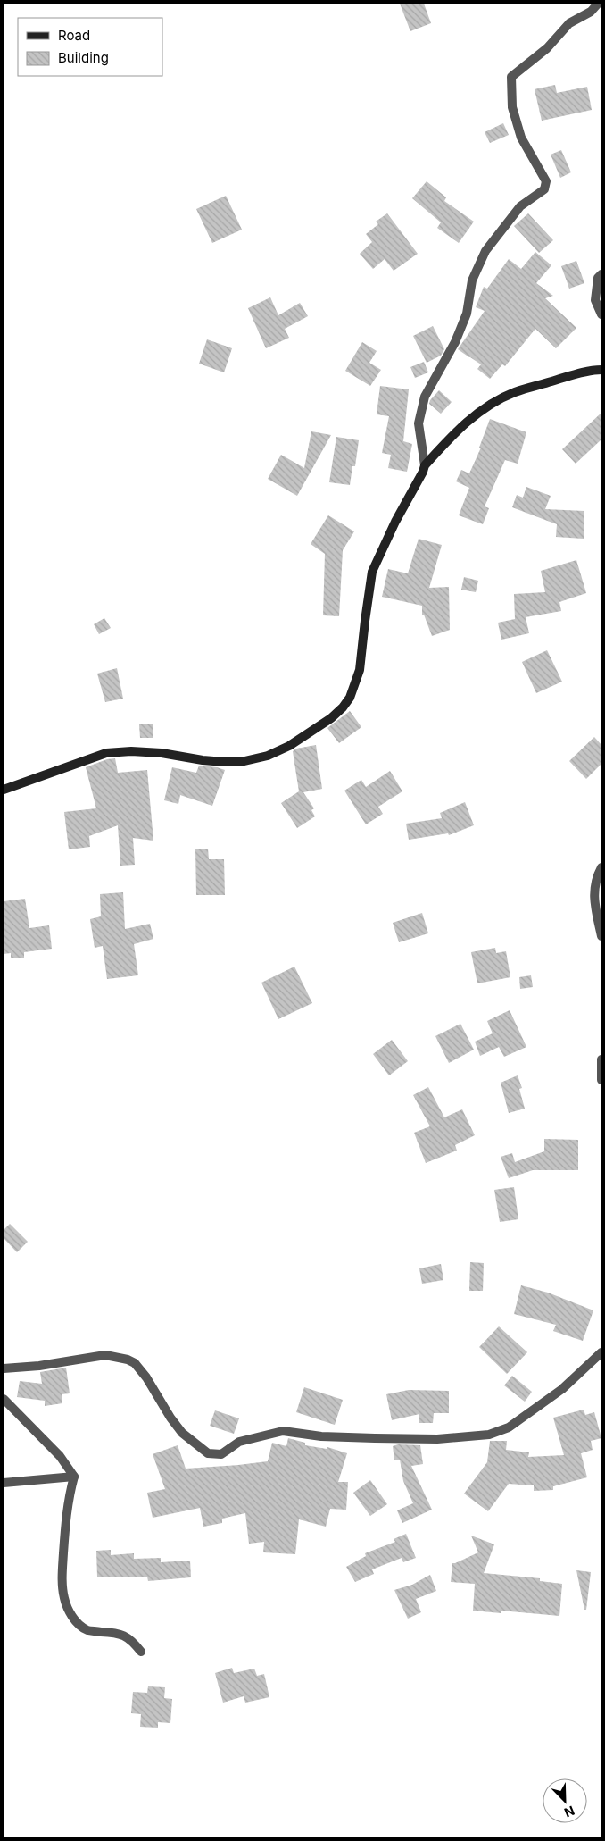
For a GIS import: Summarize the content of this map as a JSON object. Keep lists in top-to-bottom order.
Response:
{
  "legend": ["Road", "Building"],
  "north": "bottom right"
}
